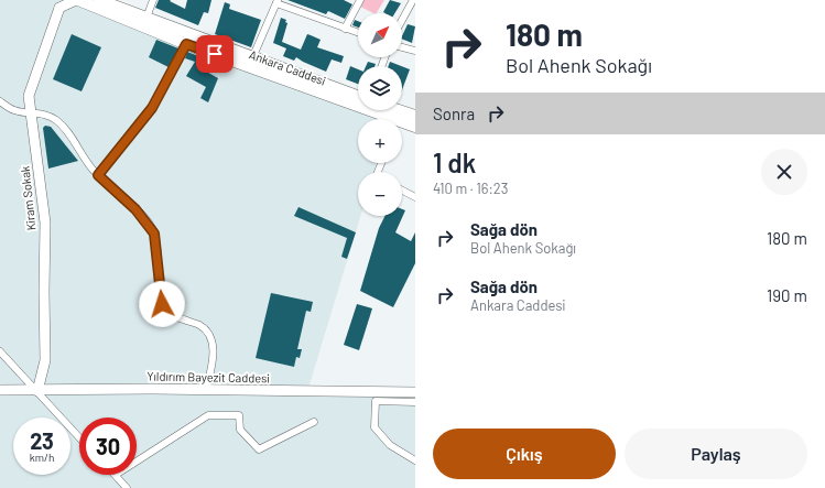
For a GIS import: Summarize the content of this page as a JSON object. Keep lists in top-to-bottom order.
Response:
{
  "streets": {
    "main road": ["Ankara Caddesi"],
    "street": ["Kiram Sokak", "Yıldırım Bayezit Caddesi"]
  },
  "crossings": [
    ["Kiram Sokak", "Yıldırım Bayezit Caddesi"]
  ],
  "north": "top right",
  "page": {
    "turn": ["180 m", "Bol Ahenk Sokağı"],
    "map_buttons": ["+", "−"],
    "then": "Sonra",
    "heading": ["1 dk", "410 m · 16:23"],
    "list": [
      {
        "name": "Sağa dön",
        "note": "Bol Ahenk Sokağı",
        "value": "180 m"
      },
      {
        "name": "Sağa dön",
        "note": "Ankara Caddesi",
        "value": "190 m"
      }
    ],
    "speed": "23 km/h",
    "limit": "30",
    "buttons": ["Çıkış", "Paylaş"]
  }
}
